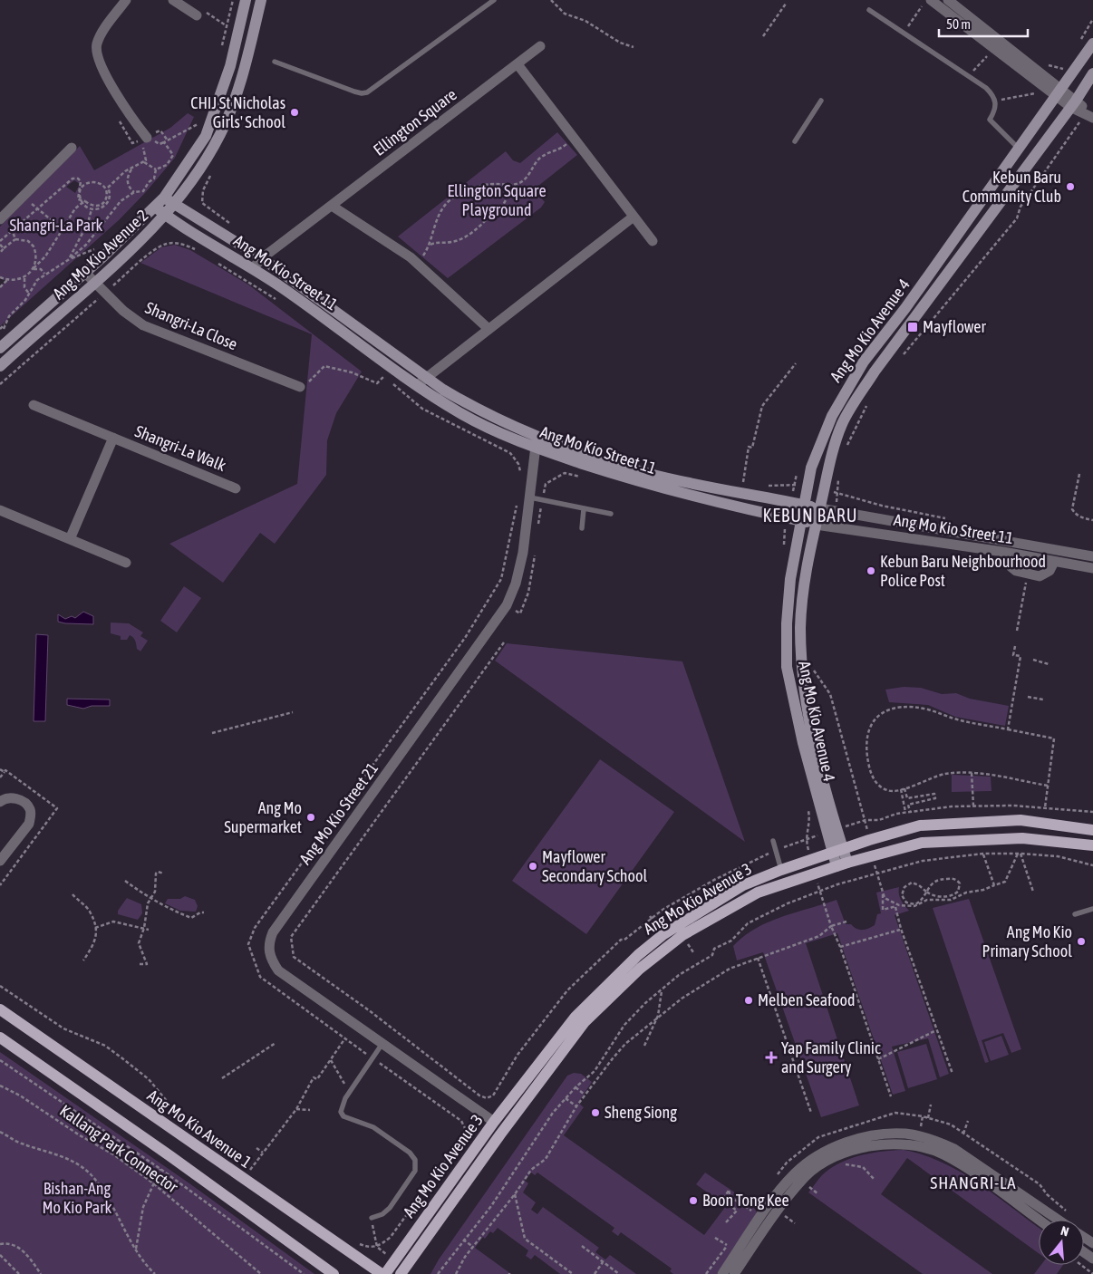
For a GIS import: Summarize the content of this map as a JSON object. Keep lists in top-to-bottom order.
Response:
{
  "streets": {
    "main road": [
      "Ang Mo Kio Avenue 2",
      "Ang Mo Kio Street 11",
      "Ang Mo Kio Avenue 4",
      "Ang Mo Kio Avenue 3",
      "Ang Mo Kio Avenue 1"
    ],
    "street": [
      "Ellington Square",
      "Shangri-La Close",
      "Shangri-La Walk",
      "Ang Mo Kio Street 21"
    ],
    "path": ["Kallang Park Connector"]
  },
  "crossings": [
    ["Ellington Square", "Ang Mo Kio Street 11"],
    ["Ang Mo Kio Avenue 2", "Ang Mo Kio Street 11"],
    ["Ang Mo Kio Avenue 2", "Shangri-La Close"],
    ["Ang Mo Kio Street 11", "Ang Mo Kio Avenue 4"],
    ["Ang Mo Kio Street 11", "Ang Mo Kio Street 21"],
    ["Ang Mo Kio Avenue 4", "Ang Mo Kio Avenue 3"],
    ["Ang Mo Kio Street 21", "Ang Mo Kio Avenue 3"]
  ],
  "districts": ["KEBUN BARU", "SHANGRI-LA"],
  "parks": ["Ellington Square Playground", "Shangri-La Park", "Bishan-Ang Mo Kio Park"],
  "places": {
    "other": [
      "CHIJ St Nicholas Girls' School",
      "Kebun Baru Community Club",
      "Kebun Baru Neighbourhood Police Post",
      "Ang Mo Supermarket",
      "Mayflower Secondary School",
      "Ang Mo Kio Primary School",
      "Melben Seafood",
      "Sheng Siong",
      "Boon Tong Kee"
    ],
    "transit": ["Mayflower"],
    "health": ["Yap Family Clinic and Surgery"]
  },
  "scale_bar": "50 m",
  "north": "top"
}
